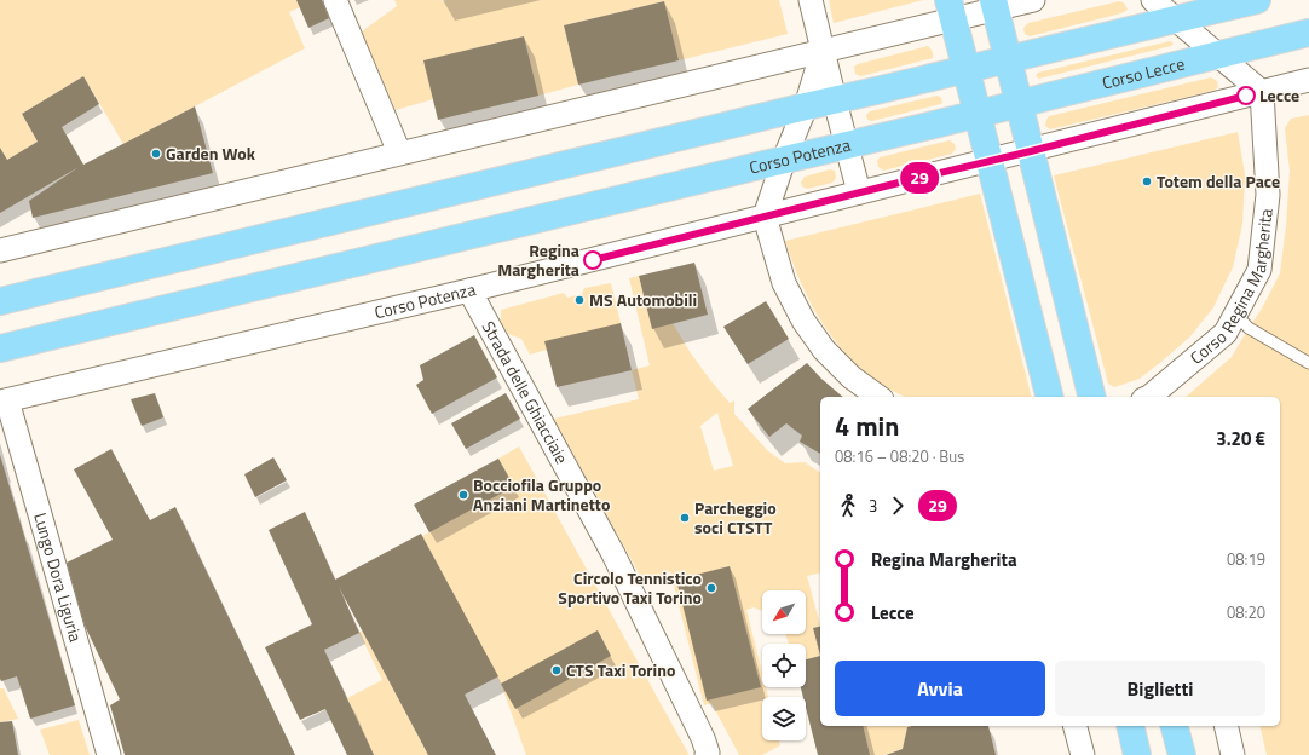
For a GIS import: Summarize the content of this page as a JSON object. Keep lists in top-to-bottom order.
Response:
{
  "streets": {
    "main road": ["Corso Lecce", "Corso Potenza"],
    "street": ["Corso Regina Margherita", "Strada delle Ghiacciaie", "Lungo Dora Liguria"]
  },
  "crossings": [
    ["Corso Lecce", "Corso Potenza"],
    ["Corso Potenza", "Strada delle Ghiacciaie"],
    ["Corso Potenza", "Lungo Dora Liguria"]
  ],
  "places": [
    "Lecce",
    "Garden Wok",
    "Totem della Pace",
    "Regina Margherita",
    "MS Automobili",
    "Bocciofila Gruppo Anziani Martinetto",
    "Parcheggio soci CTSTT",
    "Circolo Tennistico Sportivo Taxi Torino",
    "CTS Taxi Torino"
  ],
  "lines": ["bus line 29"],
  "north": "bottom left",
  "page": {
    "on_map": "29",
    "heading": ["4 min", "08:16 – 08:20 · Bus", "3.20 €"],
    "legs": ["3", "29"],
    "list": [
      {
        "name": "Regina Margherita",
        "value": "08:19"
      },
      {
        "name": "Lecce",
        "value": "08:20"
      }
    ],
    "buttons": ["Avvia", "Biglietti"]
  }
}
